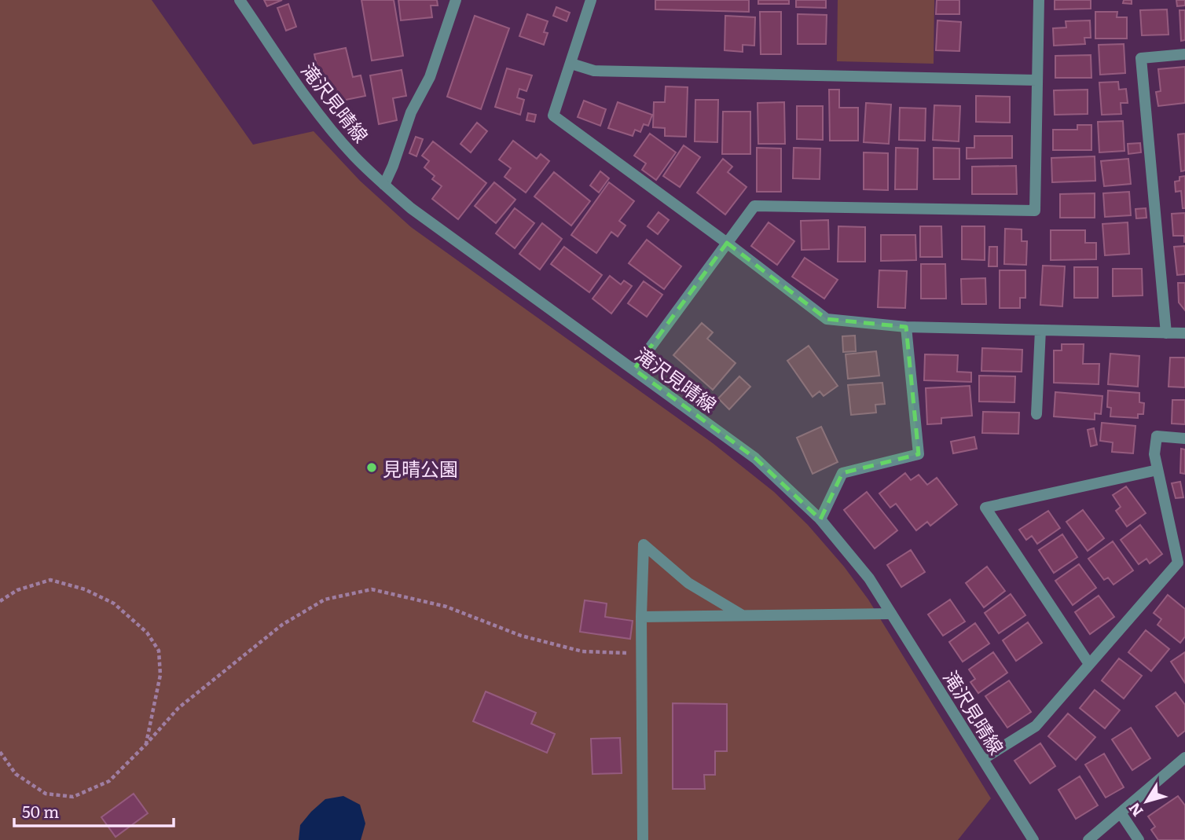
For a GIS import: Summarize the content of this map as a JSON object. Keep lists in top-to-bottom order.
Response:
{
  "streets": {
    "street": ["滝沢見晴線"]
  },
  "places": ["見晴公園"],
  "scale_bar": "50 m",
  "north": "bottom left"
}
